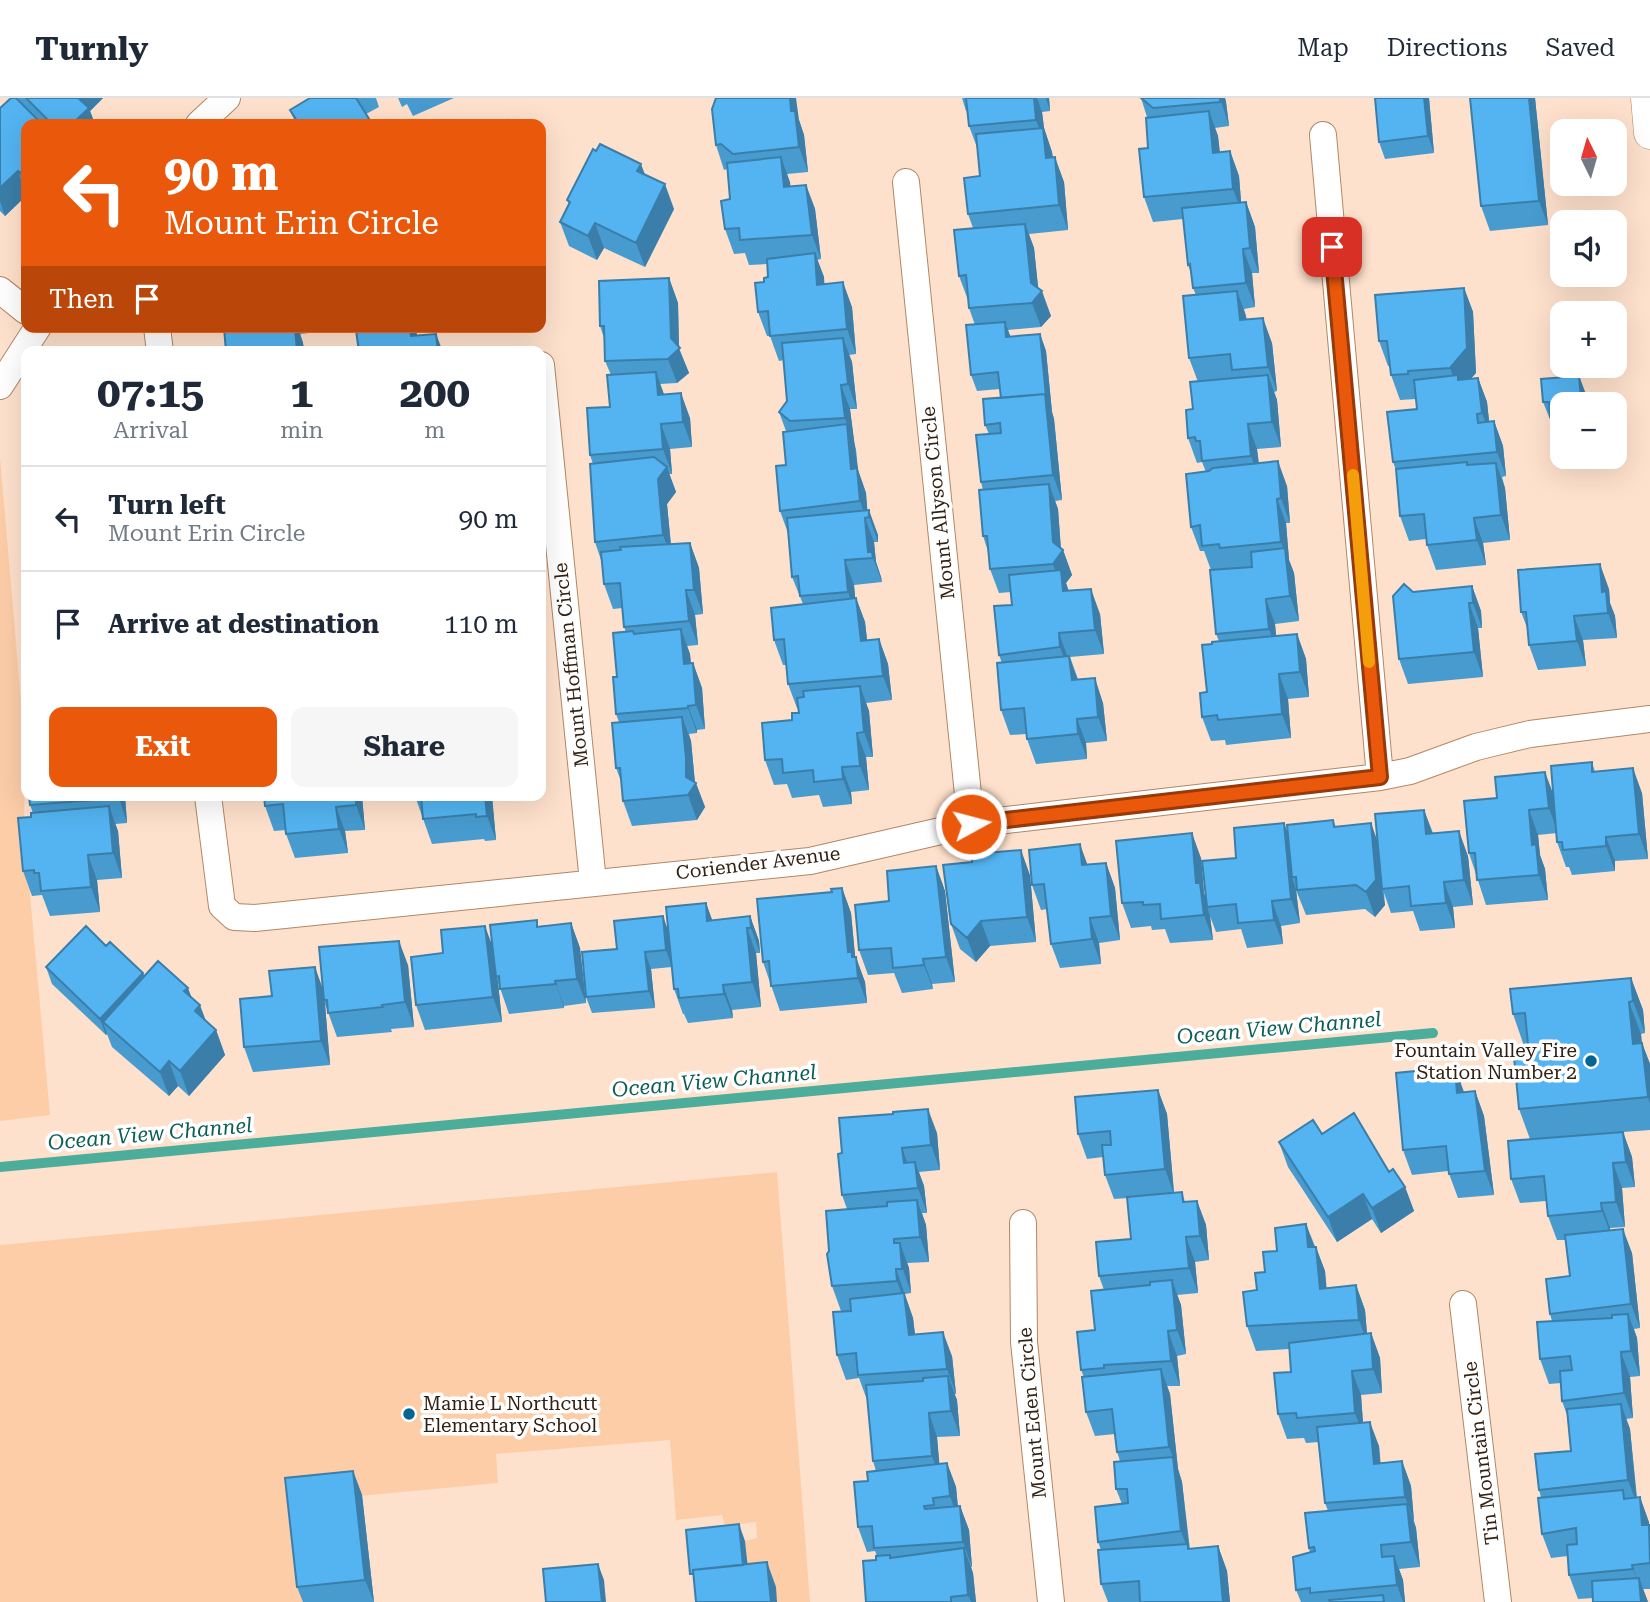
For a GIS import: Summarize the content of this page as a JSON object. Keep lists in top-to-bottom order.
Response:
{
  "streets": {
    "street": [
      "Mount Allyson Circle",
      "Mount Hoffman Circle",
      "Coriender Avenue",
      "Mount Eden Circle",
      "Tin Mountain Circle"
    ]
  },
  "crossings": [
    ["Mount Allyson Circle", "Coriender Avenue"],
    ["Mount Hoffman Circle", "Coriender Avenue"]
  ],
  "water": ["Ocean View Channel"],
  "places": ["Fountain Valley Fire Station Number 2", "Mamie L Northcutt Elementary School"],
  "north": "top",
  "page": {
    "header": "Turnly",
    "nav": ["Map", "Directions", "Saved"],
    "map_buttons": ["+", "−"],
    "turn": ["90 m", "Mount Erin Circle"],
    "then": "Then",
    "eta": [
      "07:15",
      "Arrival",
      "1",
      "min",
      "200",
      "m"
    ],
    "list": [
      {
        "name": "Turn left",
        "note": "Mount Erin Circle",
        "value": "90 m"
      },
      {
        "name": "Arrive at destination",
        "value": "110 m"
      }
    ],
    "buttons": ["Exit", "Share"]
  }
}
